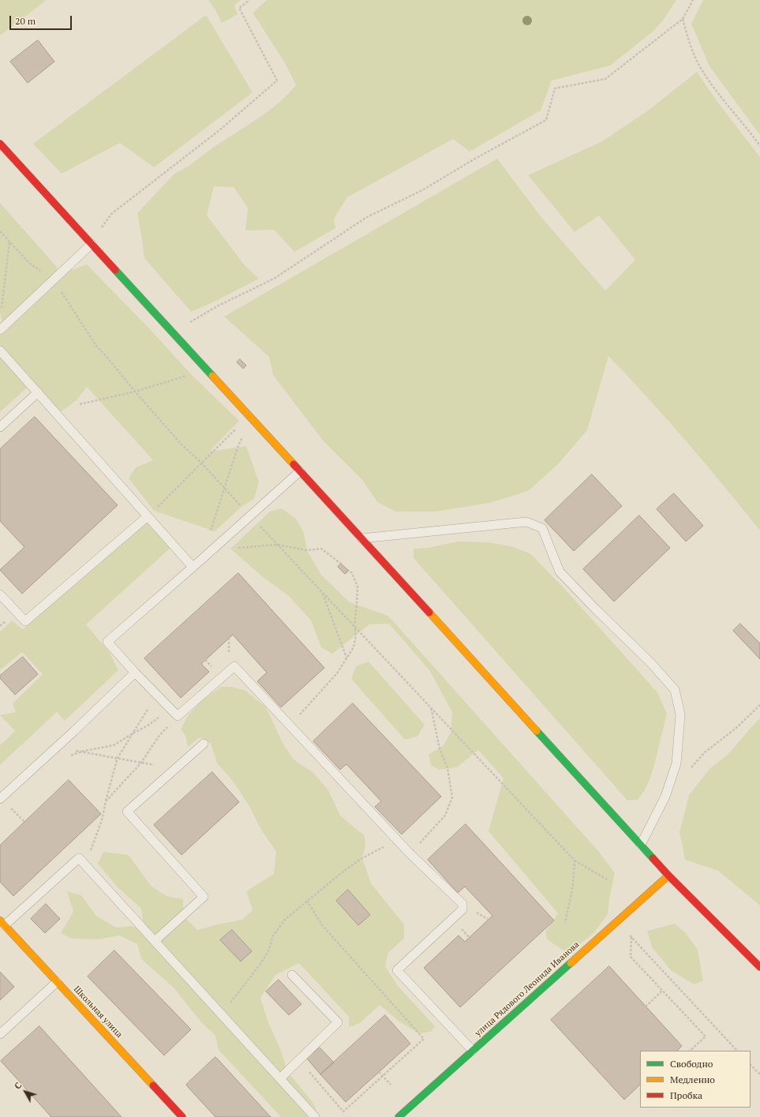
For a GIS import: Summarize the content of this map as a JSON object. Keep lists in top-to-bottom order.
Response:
{
  "streets": {
    "main road": ["улица Рядового Леонида Иванова", "Школьная улица"]
  },
  "legend": ["Свободно", "Медленно", "Пробка"],
  "scale_bar": "20 m",
  "north": "top left"
}
